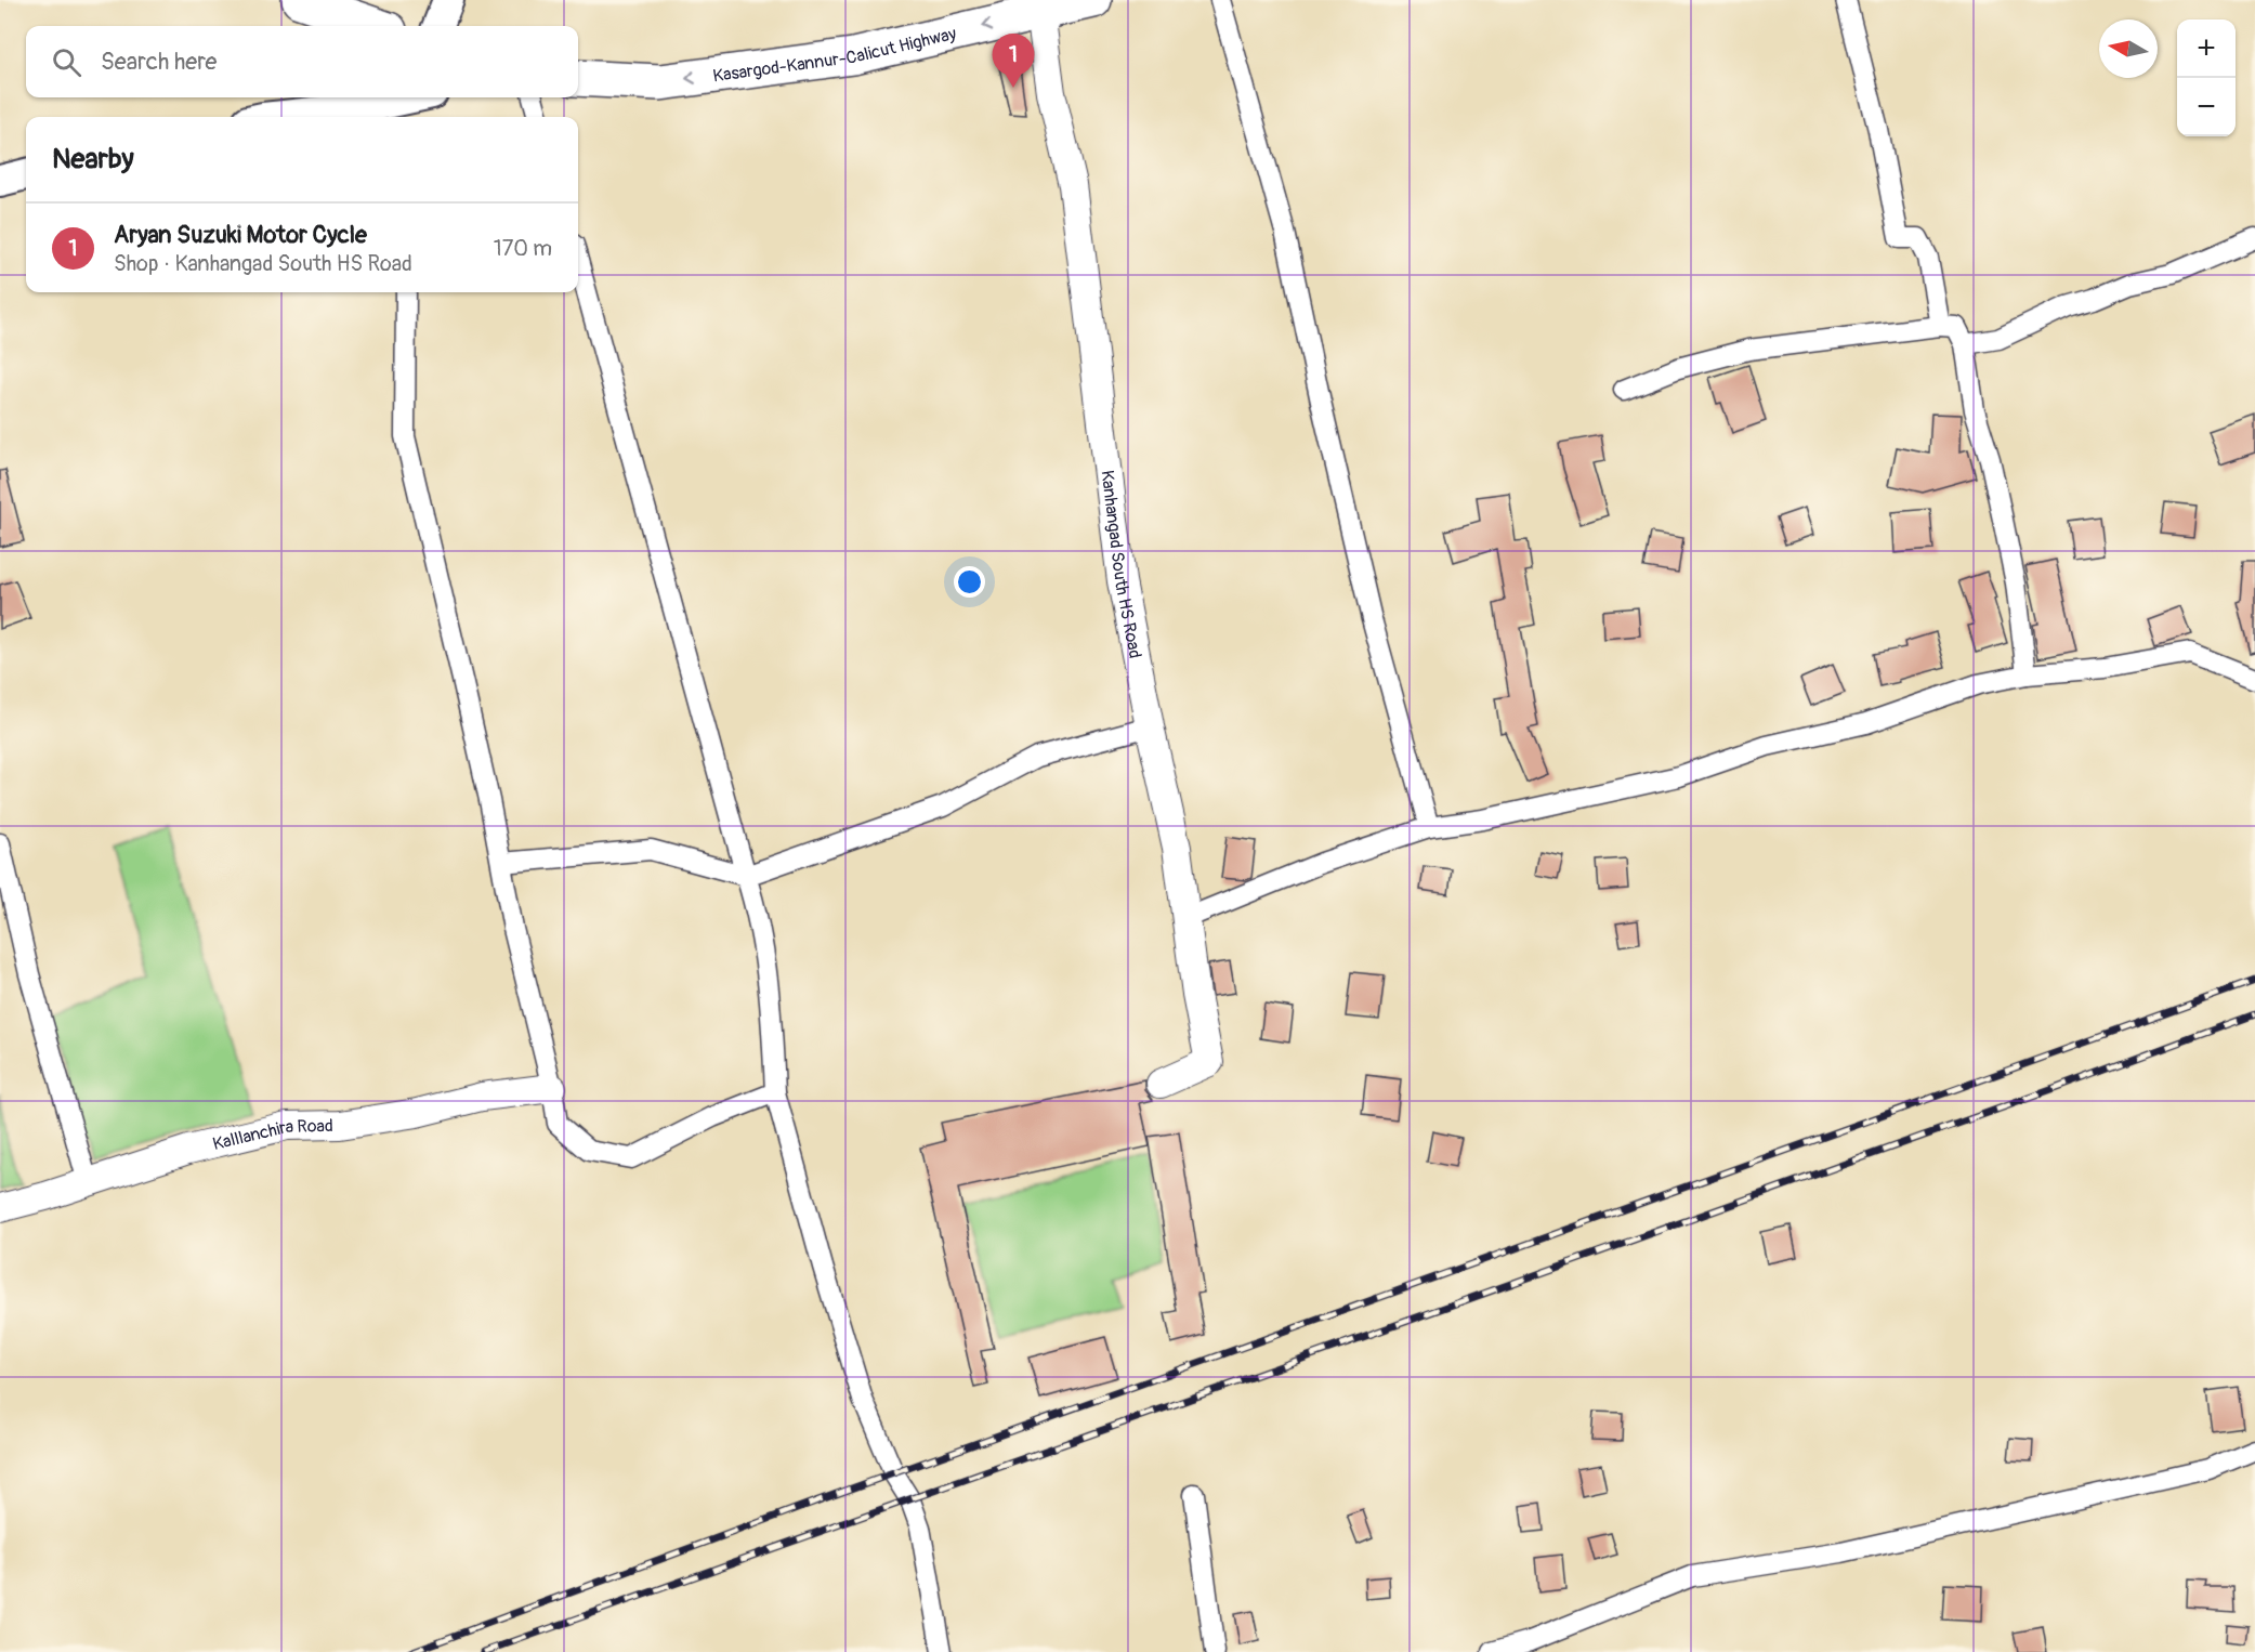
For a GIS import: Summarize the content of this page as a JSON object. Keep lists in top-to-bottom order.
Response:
{
  "streets": {
    "highway": ["Kasargod-Kannur-Calicut Highway"],
    "street": ["Kanhangad South HS Road", "Kalllanchira Road"]
  },
  "crossings": [
    ["Kasargod-Kannur-Calicut Highway", "Kanhangad South HS Road"]
  ],
  "one_way": ["Kasargod-Kannur-Calicut Highway"],
  "north": "left",
  "page": {
    "map_buttons": ["+", "−"],
    "search": "Search here",
    "pins": "1",
    "heading": "Nearby",
    "list": [
      {
        "mark": "1",
        "name": "Aryan Suzuki Motor Cycle",
        "note": "Shop · Kanhangad South HS Road",
        "value": "170 m"
      }
    ]
  }
}
